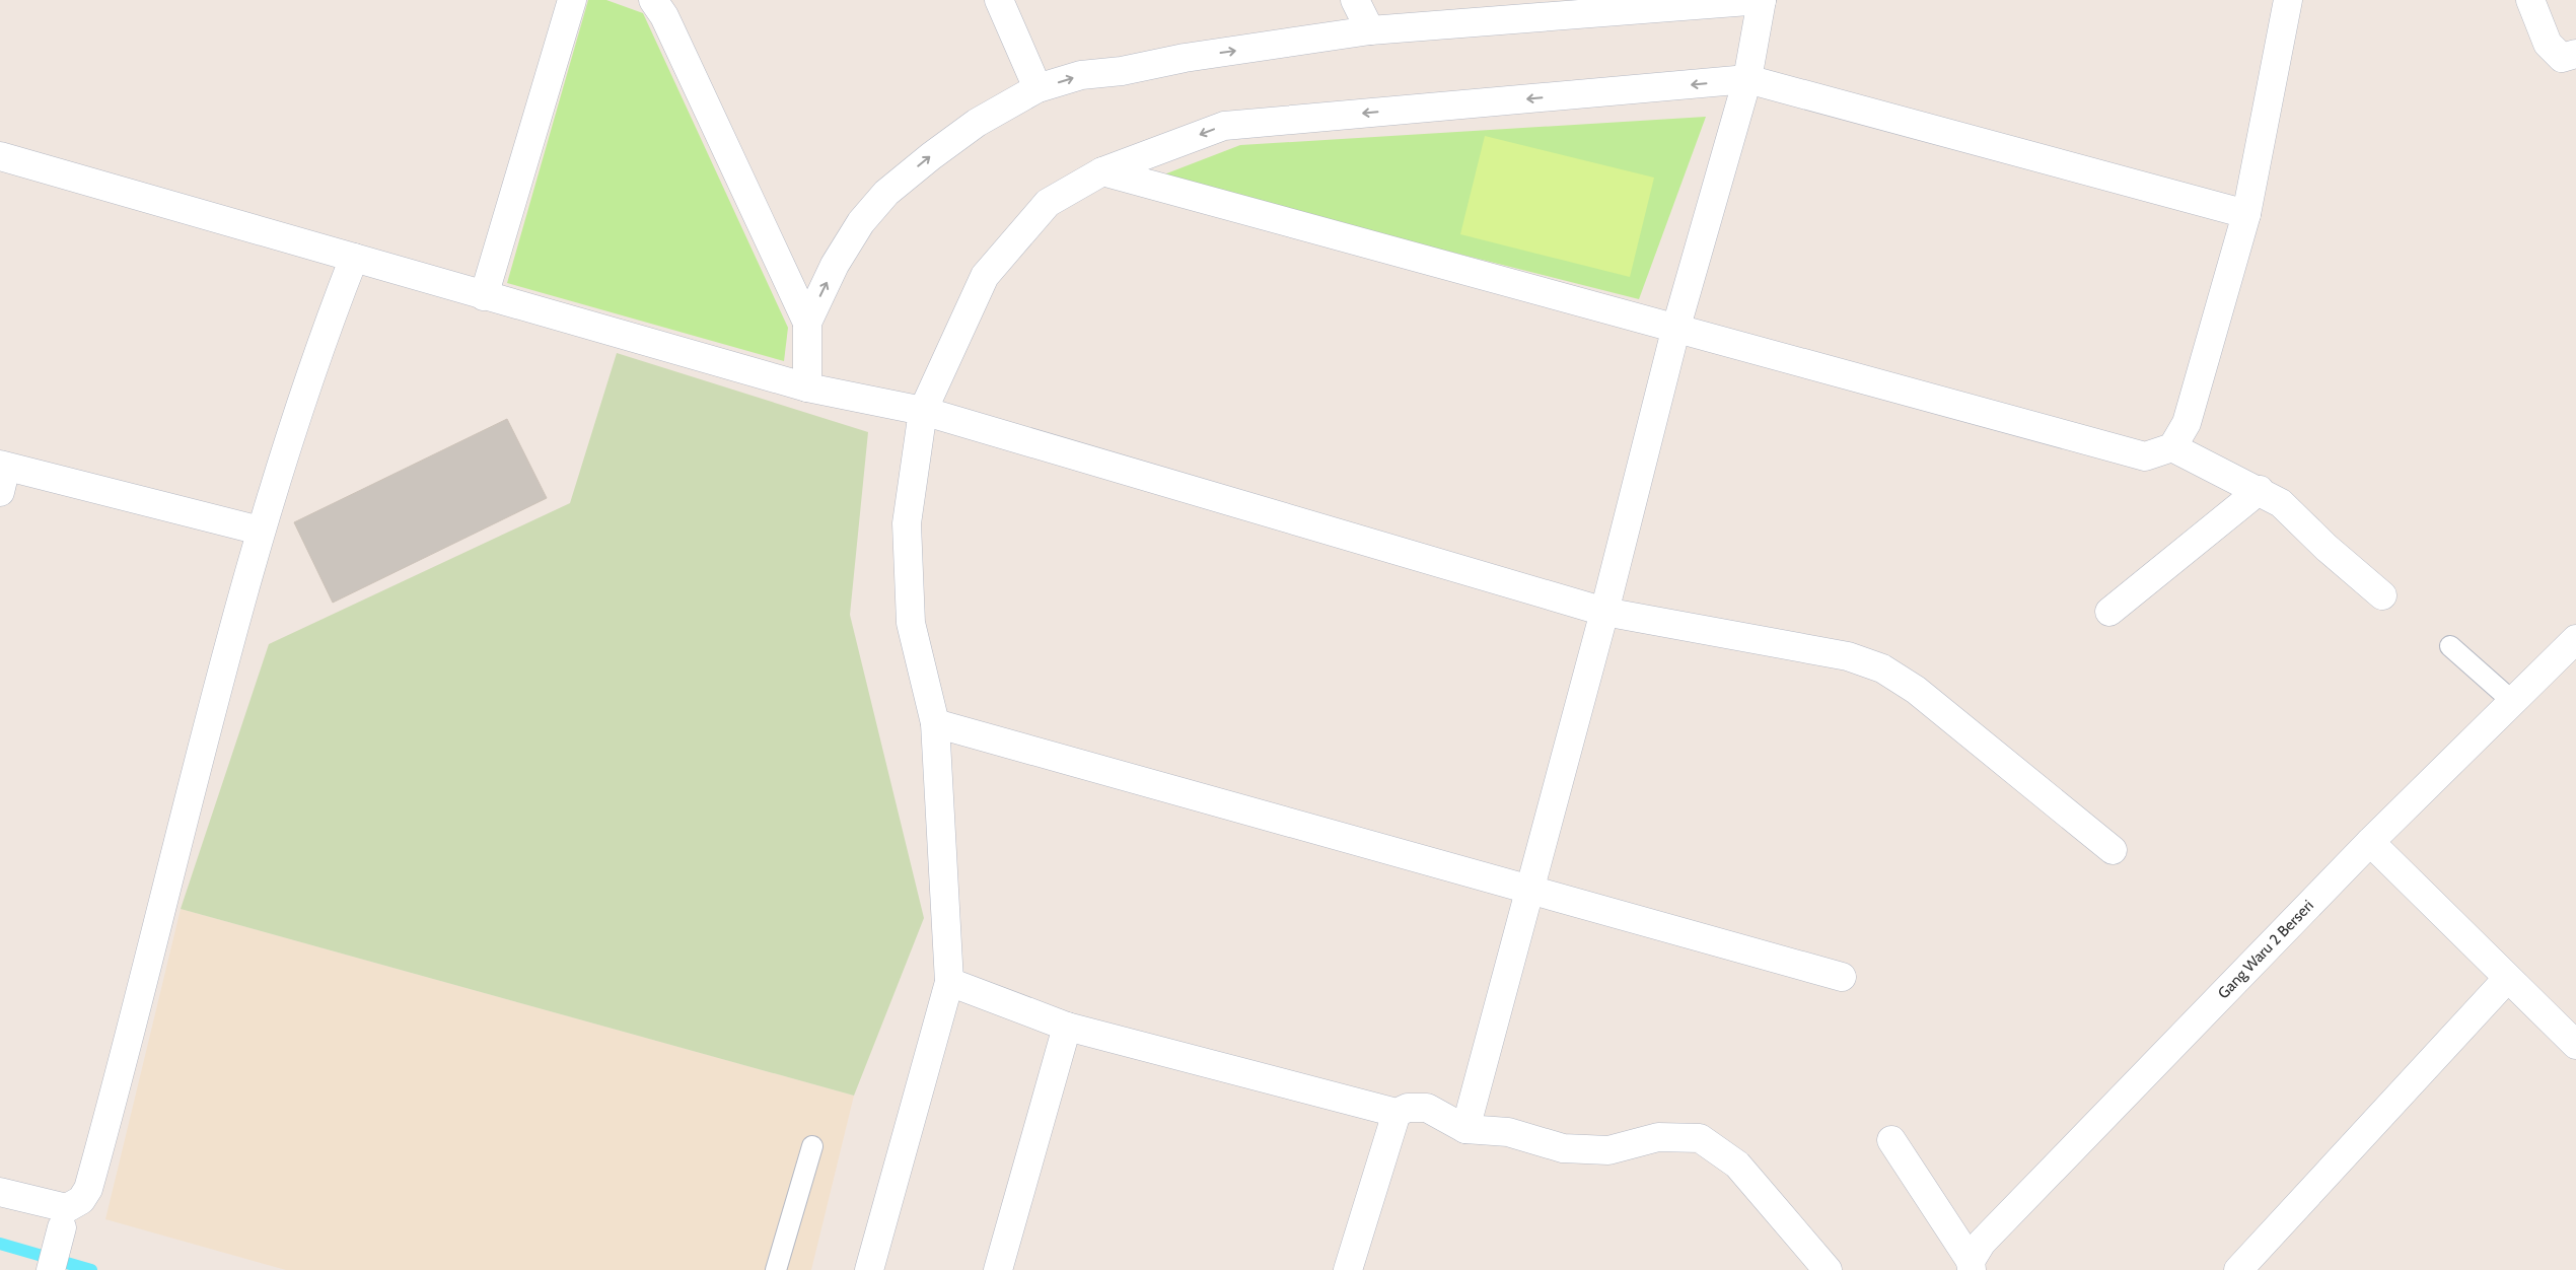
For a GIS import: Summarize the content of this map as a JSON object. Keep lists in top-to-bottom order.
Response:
{
  "streets": {
    "street": ["Gang Waru 2 Berseri"]
  }
}
